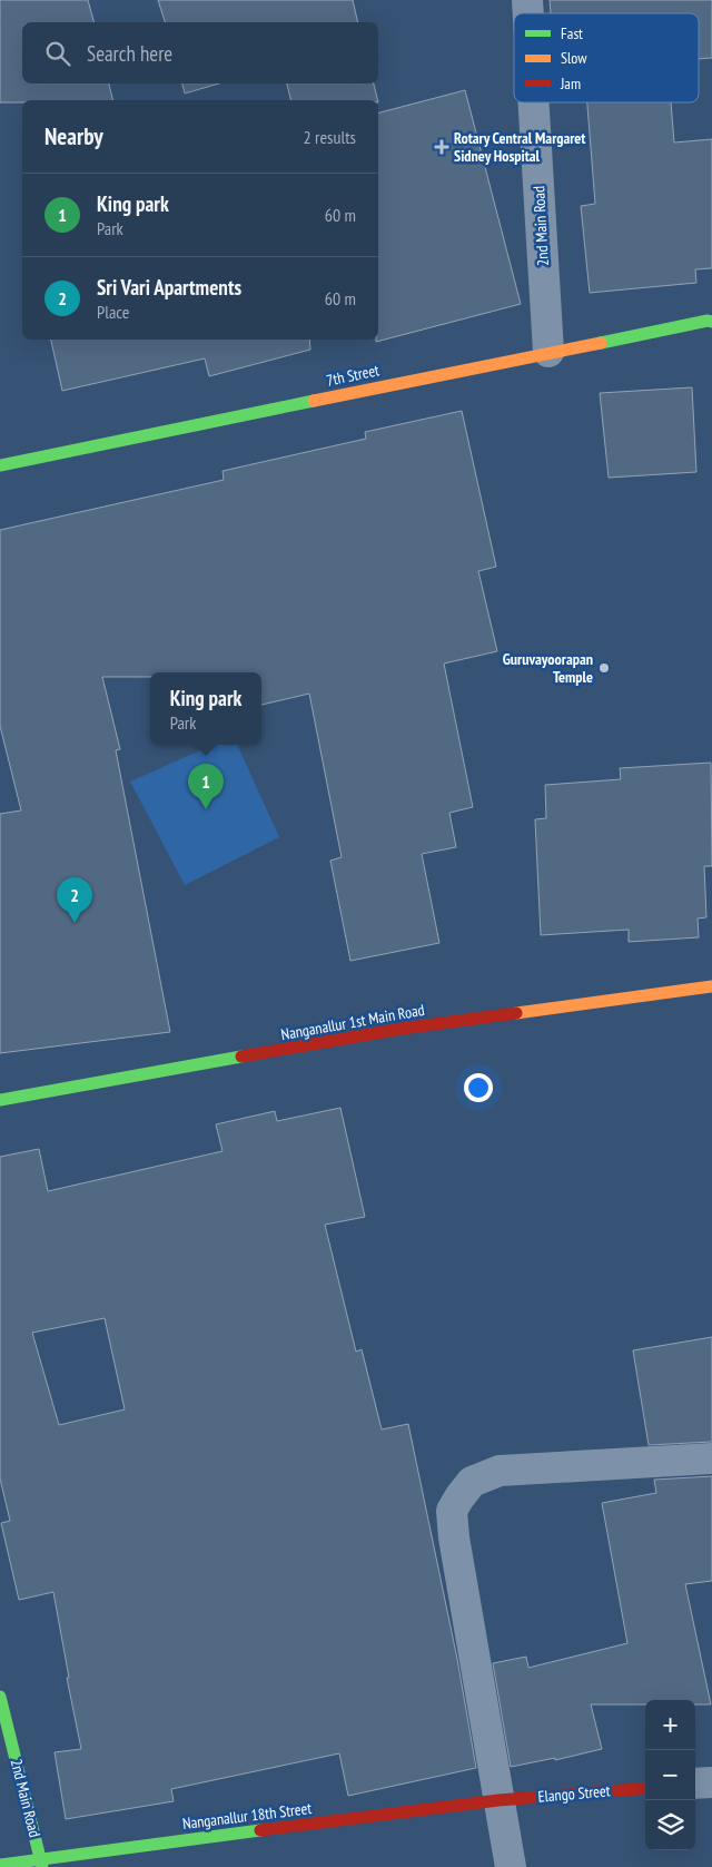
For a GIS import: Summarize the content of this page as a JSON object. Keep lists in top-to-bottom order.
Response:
{
  "streets": {
    "street": [
      "2nd Main Road",
      "7th Street",
      "Nanganallur 1st Main Road",
      "Elango Street",
      "Nanganallur 18th Street"
    ]
  },
  "crossings": [
    ["2nd Main Road", "7th Street"],
    ["2nd Main Road", "Nanganallur 18th Street"],
    ["Elango Street", "Nanganallur 18th Street"]
  ],
  "places": {
    "health": ["Rotary Central Margaret Sidney Hospital"],
    "other": ["Guruvayoorapan Temple"]
  },
  "legend": ["Fast", "Slow", "Jam"],
  "page": {
    "search": "Search here",
    "heading": ["Nearby", "2 results"],
    "list": [
      {
        "mark": "1",
        "name": "King park",
        "note": "Park",
        "value": "60 m"
      },
      {
        "mark": "2",
        "name": "Sri Vari Apartments",
        "note": "Place",
        "value": "60 m"
      }
    ],
    "popup": ["King park", "Park"],
    "pins": ["1", "2"],
    "map_buttons": ["+", "−"]
  }
}
